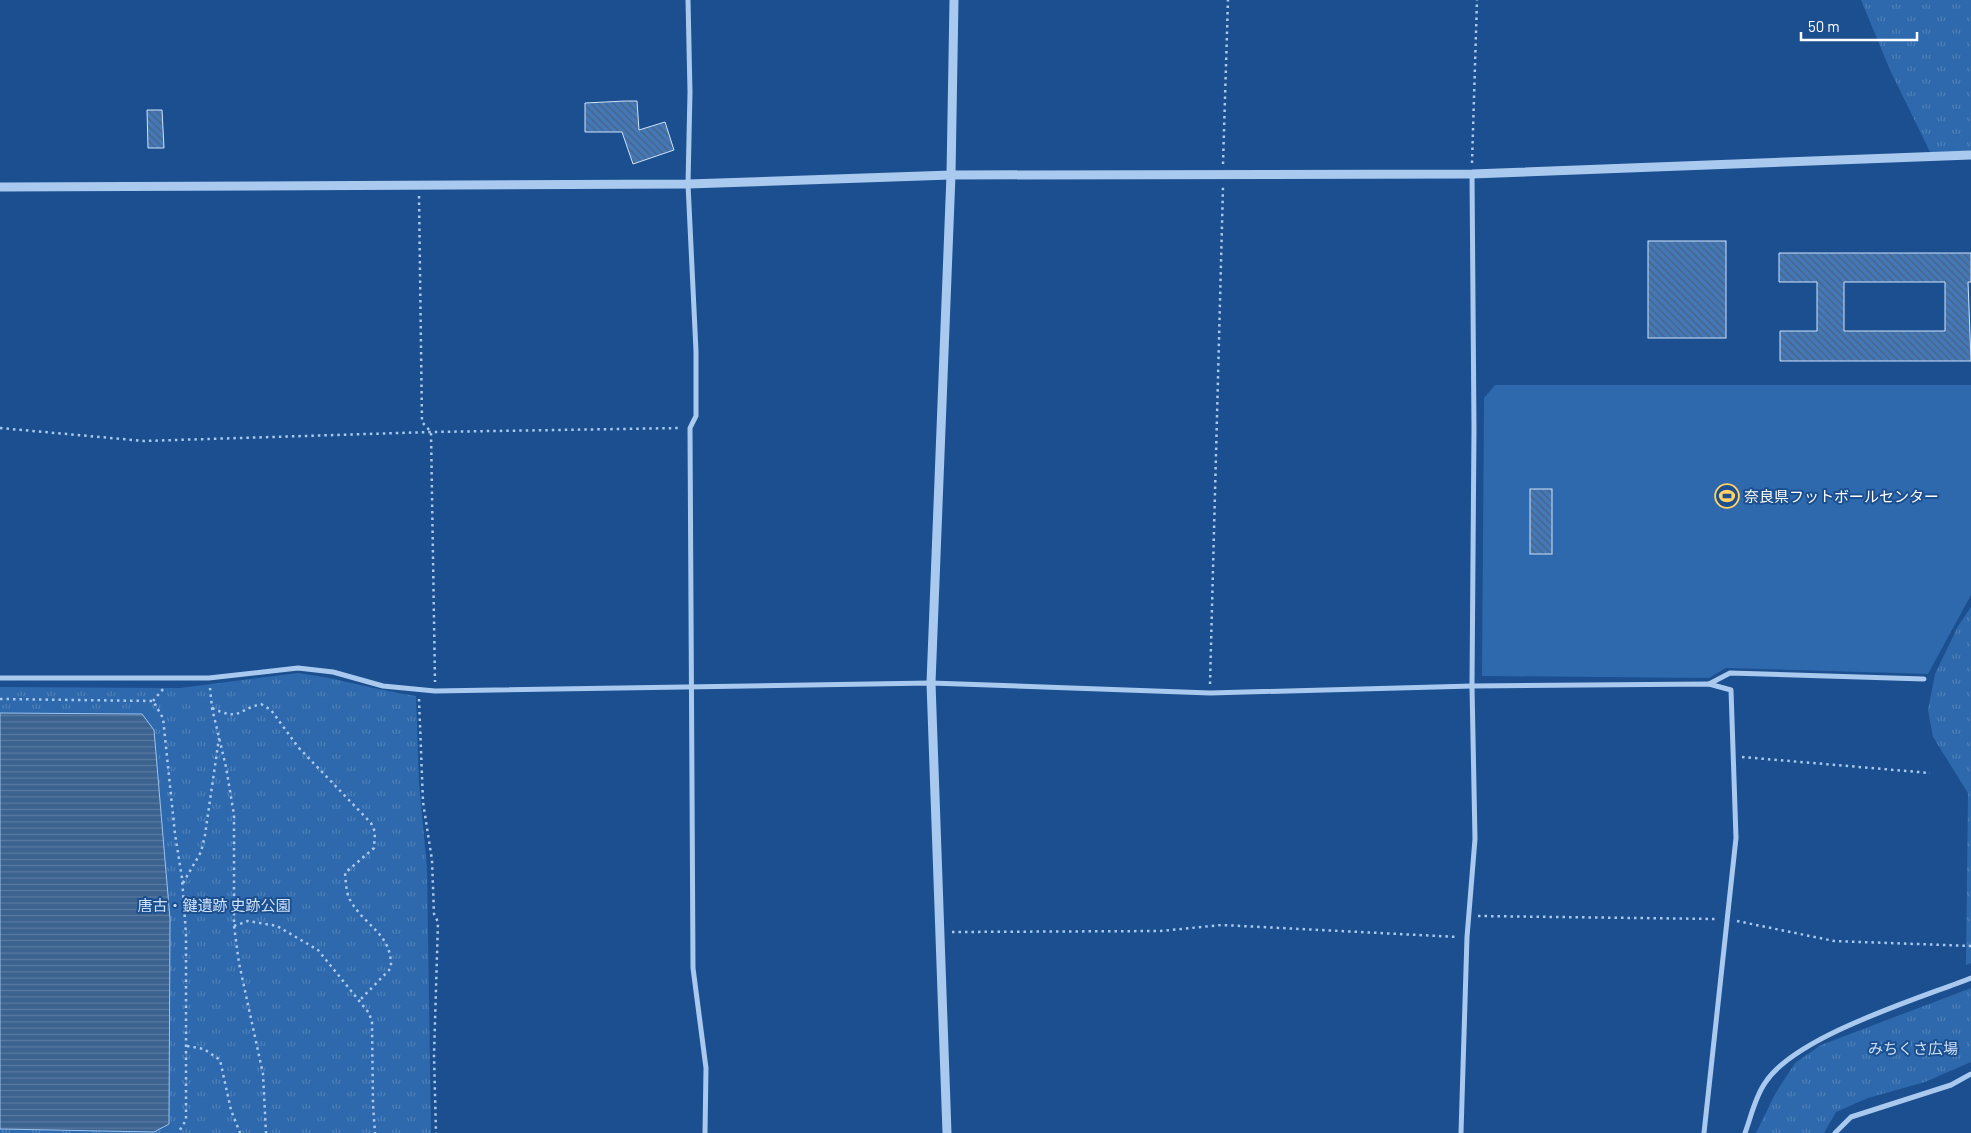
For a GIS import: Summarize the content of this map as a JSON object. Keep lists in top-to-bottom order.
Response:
{
  "parks": ["唐古・鍵遺跡 史跡公園", "みちくさ広場"],
  "places": {
    "sports": ["奈良県フットボールセンター"]
  },
  "scale_bar": "50 m"
}
